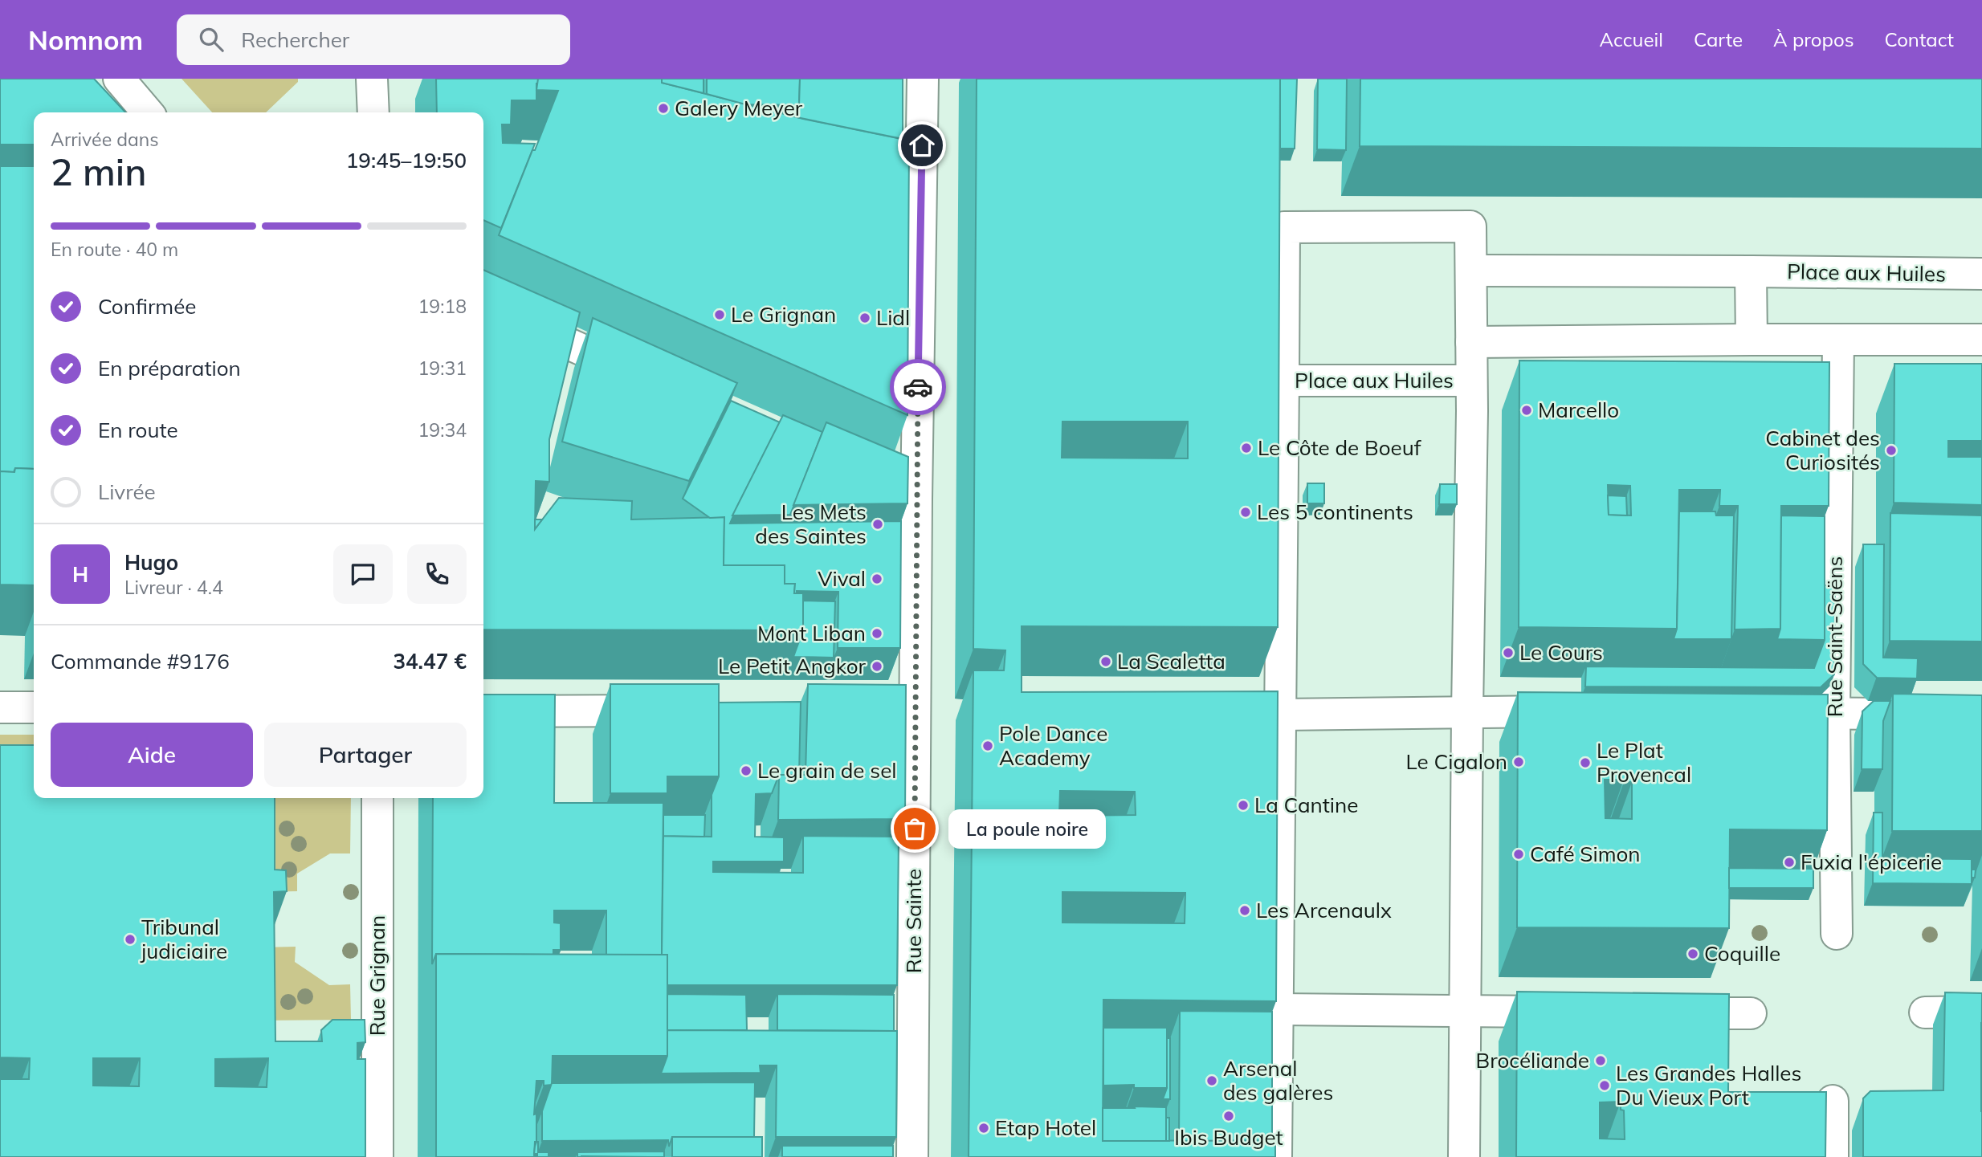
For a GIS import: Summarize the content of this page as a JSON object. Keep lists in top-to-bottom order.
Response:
{
  "streets": {
    "street": [
      "Place aux Huiles",
      "Rue Saint-Saëns",
      "Rue Sainte",
      "Rue Grignan"
    ]
  },
  "crossings": [
    ["Place aux Huiles", "Rue Saint-Saëns"]
  ],
  "places": [
    "Galery Meyer",
    "Le Grignan",
    "Lidl",
    "Marcello",
    "Le Côte de Boeuf",
    "Cabinet des Curiosités",
    "Les 5 continents",
    "Les Mets des Saintes",
    "Vival",
    "Mont Liban",
    "Le Cours",
    "La Scaletta",
    "Le Petit Angkor",
    "Pole Dance Academy",
    "Le Cigalon",
    "Le Plat Provencal",
    "Le grain de sel",
    "La Cantine",
    "La poule noire",
    "Café Simon",
    "Fuxia l'épicerie",
    "Les Arcenaulx",
    "Tribunal judiciaire",
    "Coquille",
    "Brocéliande",
    "Arsenal des galères",
    "Les Grandes Halles Du Vieux Port",
    "Ibis Budget",
    "Etap Hotel"
  ],
  "page": {
    "header": "Nomnom",
    "search": "Rechercher",
    "nav": [
      "Accueil",
      "Carte",
      "À propos",
      "Contact"
    ],
    "heading": ["2 min", "Arrivée dans", "19:45–19:50"],
    "panel": [
      "Hugo",
      "Livreur · 4.4",
      "Commande #9176",
      "34.47 €"
    ],
    "bar": "En route · 40 m",
    "list": [
      ["Confirmée", "19:18"],
      ["En préparation", "19:31"],
      ["En route", "19:34"],
      "Livrée"
    ],
    "round": "H",
    "buttons": ["Aide", "Partager"],
    "bubble": "La poule noire"
  }
}
